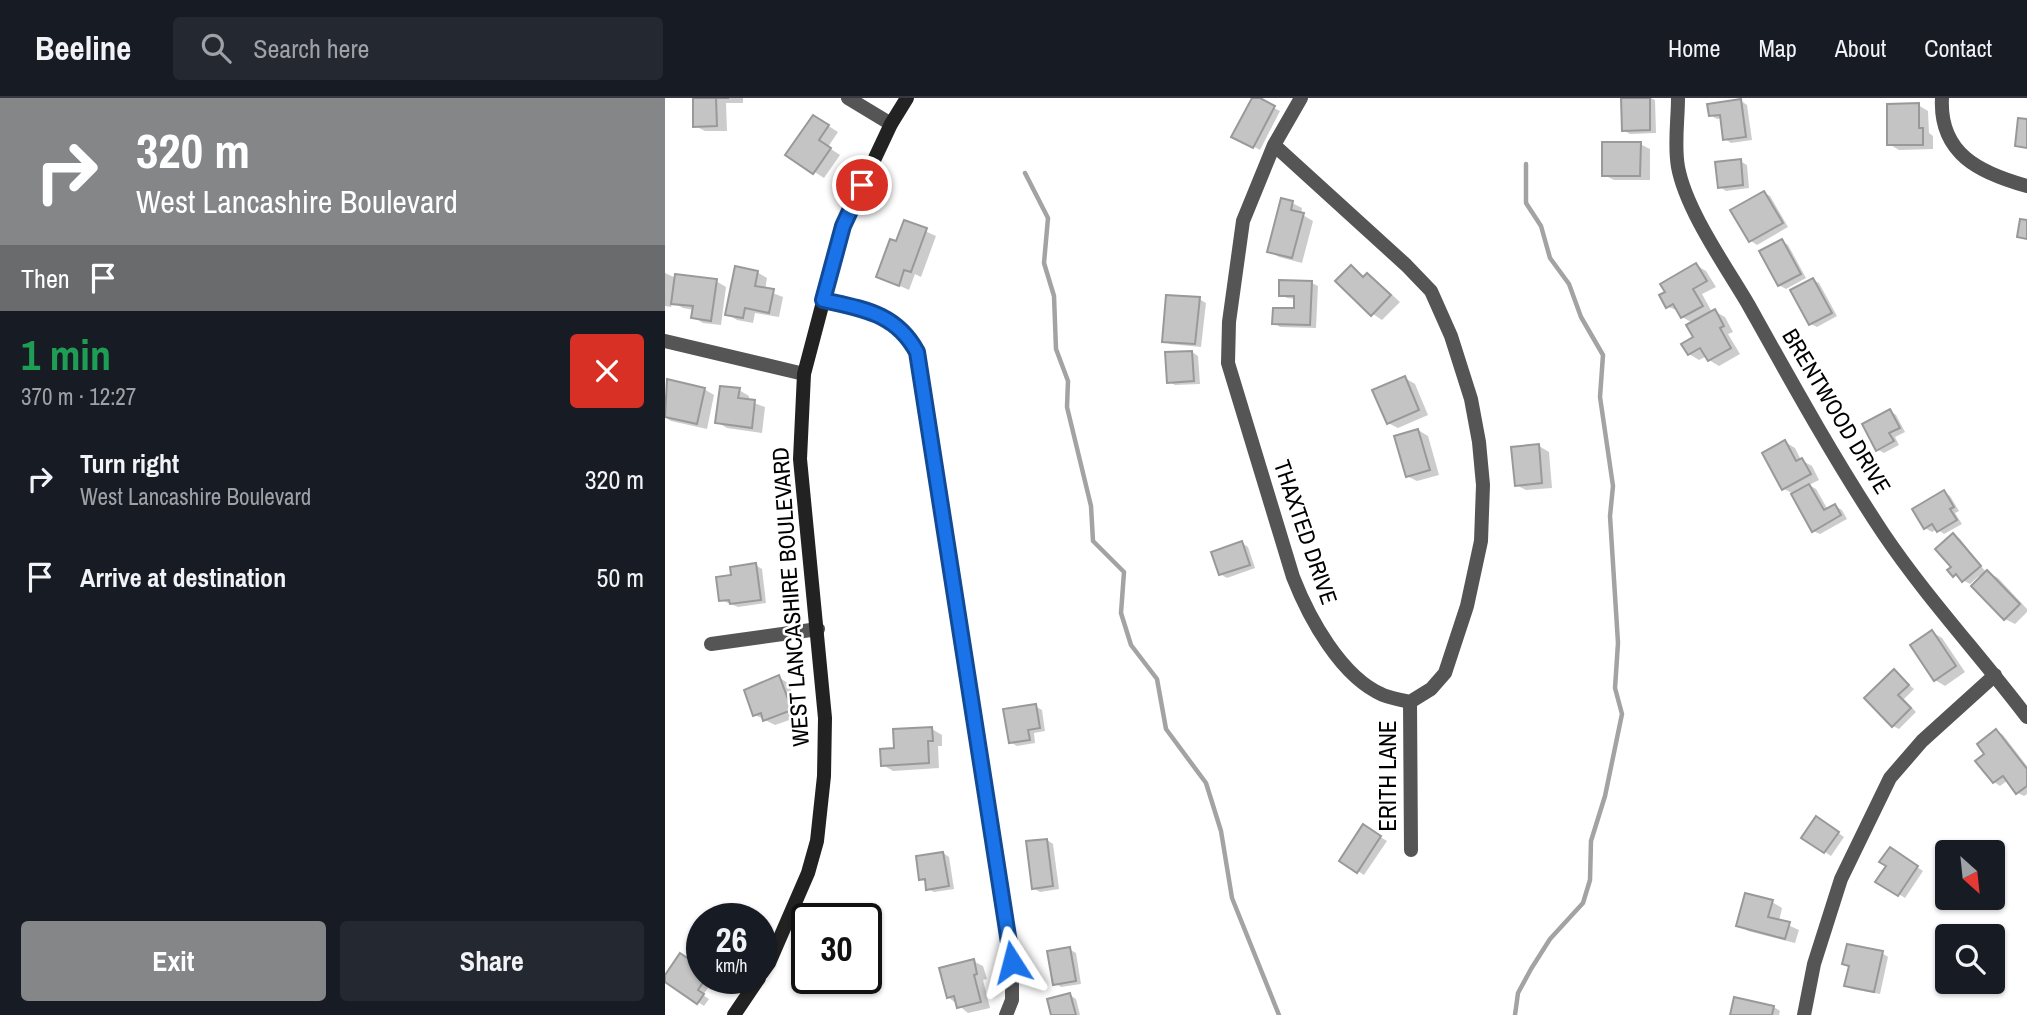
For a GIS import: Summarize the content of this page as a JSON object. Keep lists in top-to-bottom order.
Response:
{
  "streets": {
    "main road": ["WEST LANCASHIRE BOULEVARD"],
    "street": ["BRENTWOOD DRIVE", "THAXTED DRIVE", "ERITH LANE"]
  },
  "crossings": [
    ["THAXTED DRIVE", "ERITH LANE"]
  ],
  "north": "bottom right",
  "page": {
    "header": "Beeline",
    "search": "Search here",
    "nav": [
      "Home",
      "Map",
      "About",
      "Contact"
    ],
    "turn": ["320 m", "West Lancashire Boulevard"],
    "then": "Then",
    "heading": ["1 min", "370 m · 12:27"],
    "list": [
      {
        "name": "Turn right",
        "note": "West Lancashire Boulevard",
        "value": "320 m"
      },
      {
        "name": "Arrive at destination",
        "value": "50 m"
      }
    ],
    "speed": "26 km/h",
    "limit": "30",
    "buttons": ["Exit", "Share"]
  }
}
